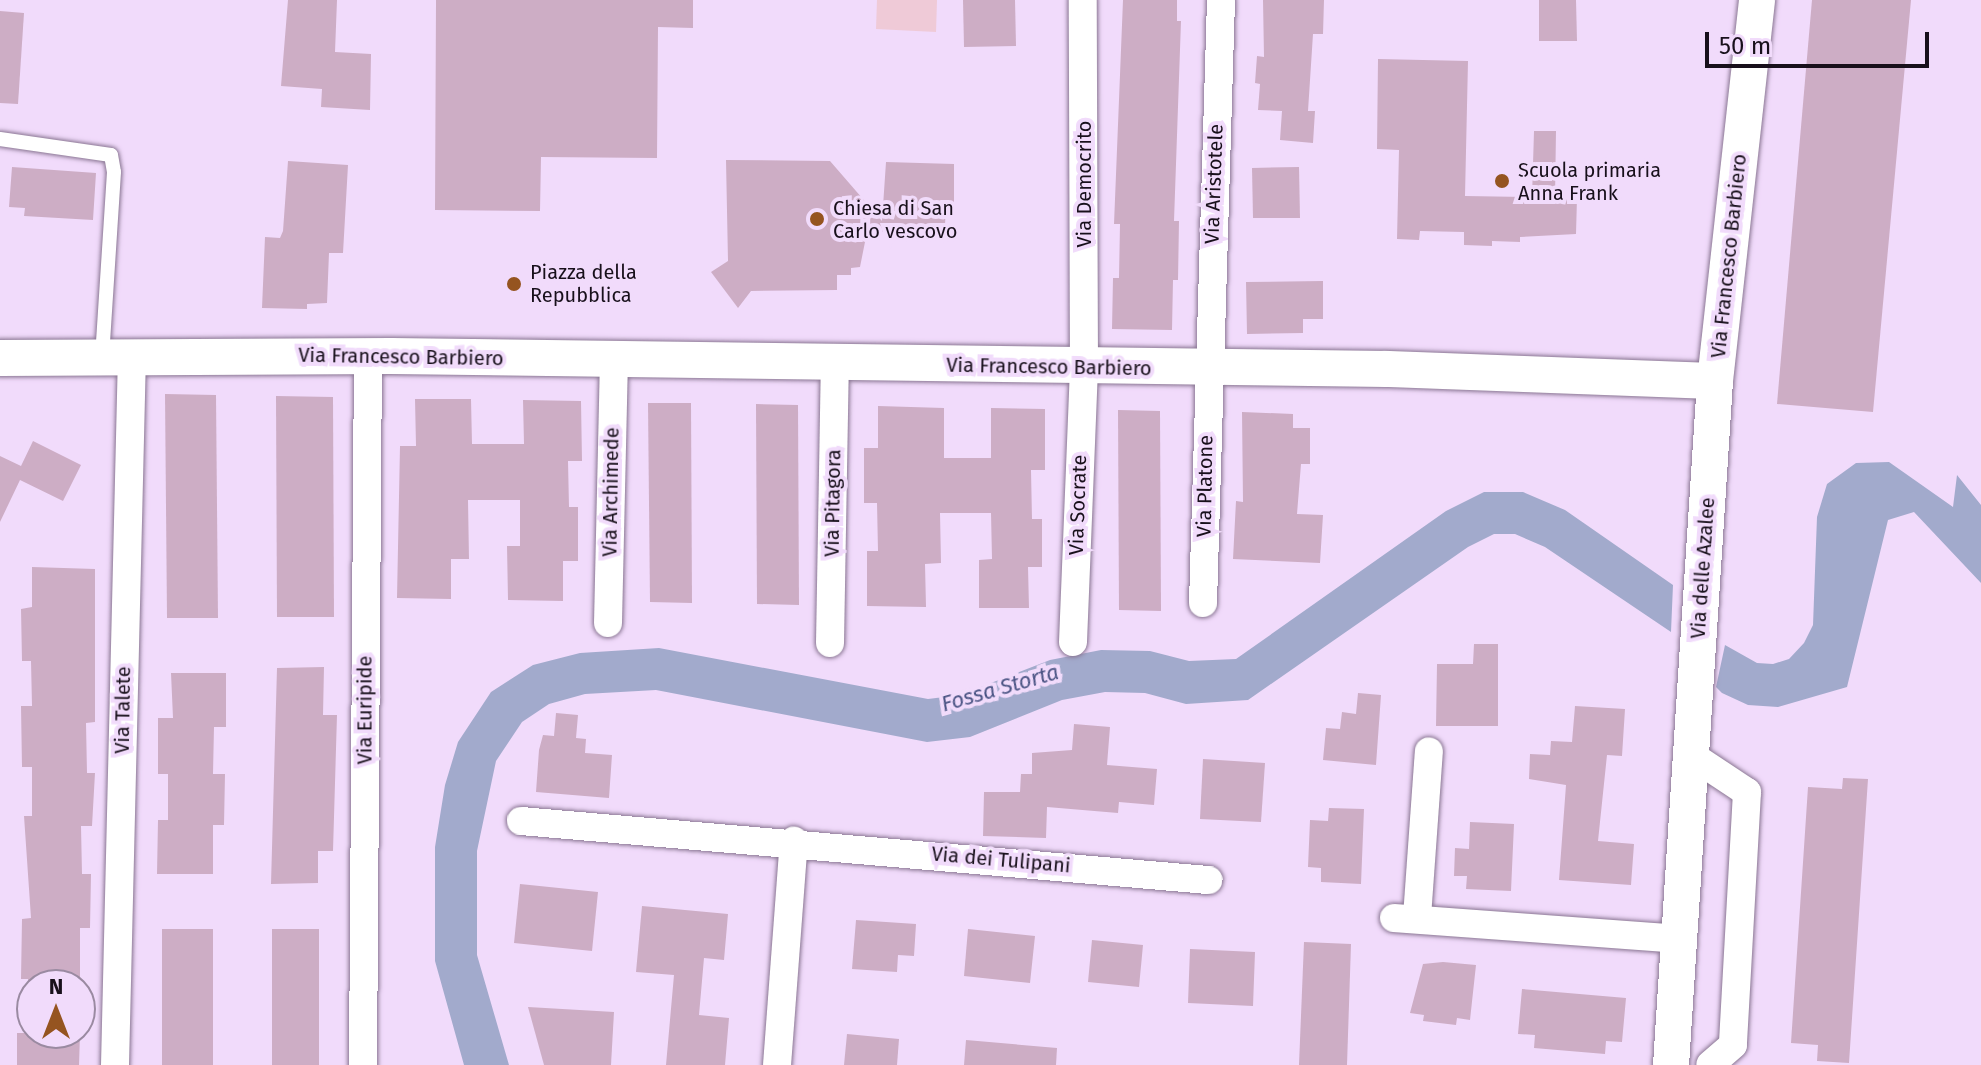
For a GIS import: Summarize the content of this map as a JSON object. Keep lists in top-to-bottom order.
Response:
{
  "streets": {
    "street": [
      "Via Democrito",
      "Via Aristotele",
      "Via Francesco Barbiero",
      "Via Platone",
      "Via Archimede",
      "Via Pitagora",
      "Via Socrate",
      "Via delle Azalee",
      "Via Talete",
      "Via Euripide",
      "Via dei Tulipani"
    ]
  },
  "crossings": [
    ["Via Democrito", "Via Francesco Barbiero"],
    ["Via Democrito", "Via Socrate"],
    ["Via Aristotele", "Via Francesco Barbiero"],
    ["Via Aristotele", "Via Platone"],
    ["Via Francesco Barbiero", "Via Platone"],
    ["Via Francesco Barbiero", "Via Archimede"],
    ["Via Francesco Barbiero", "Via Pitagora"],
    ["Via Francesco Barbiero", "Via Socrate"],
    ["Via Francesco Barbiero", "Via delle Azalee"],
    ["Via Francesco Barbiero", "Via Talete"],
    ["Via Francesco Barbiero", "Via Euripide"]
  ],
  "water": ["Fossa Storta"],
  "places": ["Scuola primaria Anna Frank", "Chiesa di San Carlo vescovo", "Piazza della Repubblica"],
  "scale_bar": "50 m",
  "north": "top"
}
